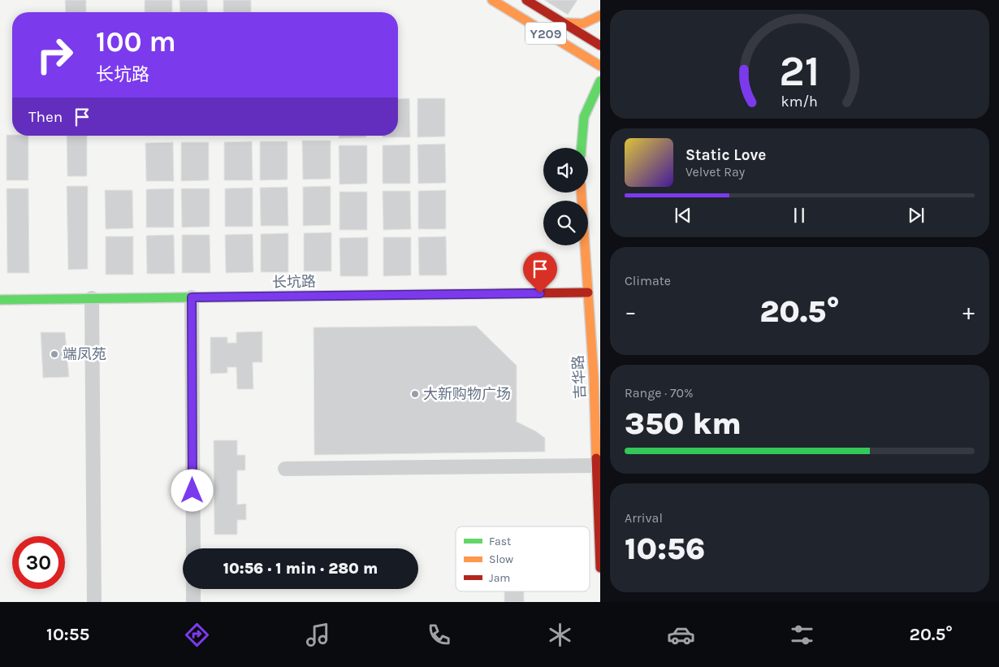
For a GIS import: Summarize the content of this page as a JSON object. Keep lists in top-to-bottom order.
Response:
{
  "streets": {
    "main road": ["Y209", "长坑路", "吉华路"]
  },
  "crossings": [
    ["长坑路", "吉华路"]
  ],
  "places": ["端凤苑", "大新购物广场"],
  "legend": ["Fast", "Slow", "Jam"],
  "page": {
    "turn": ["100 m", "长坑路"],
    "then": "Then",
    "song": ["Static Love", "Velvet Ray"],
    "tile": [
      "Climate",
      ["Range · 70%", "350 km"],
      ["Arrival", "10:56"]
    ],
    "heat": ["−", "20.5°", "+"],
    "limit": "30",
    "trip": "10:56 · 1 min · 280 m",
    "tabs": ["10:55", "20.5°"],
    "gauge": ["21", "km/h"]
  }
}
